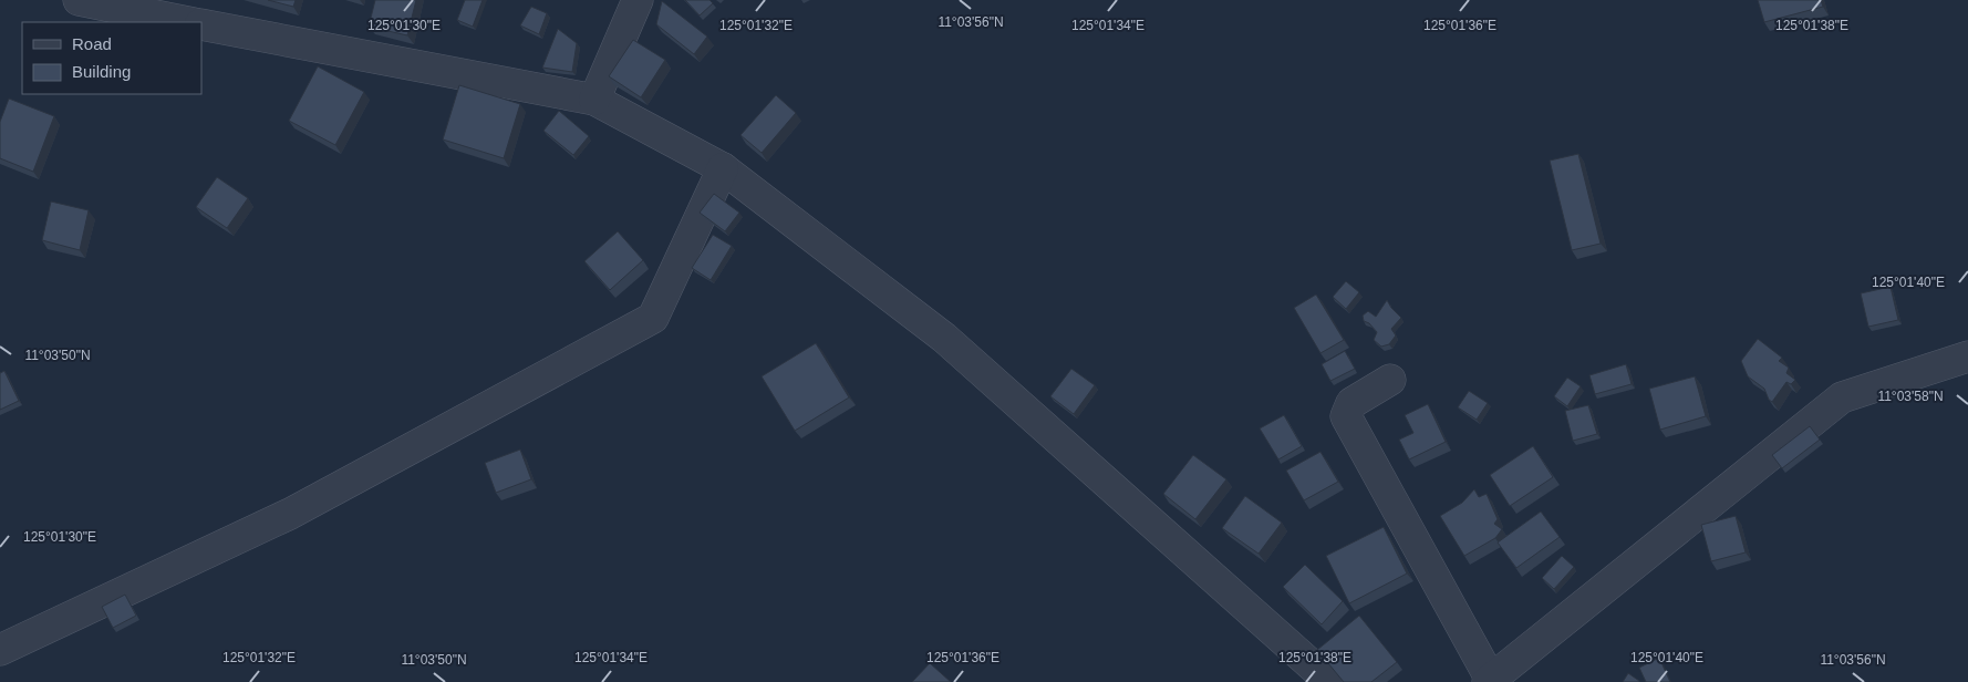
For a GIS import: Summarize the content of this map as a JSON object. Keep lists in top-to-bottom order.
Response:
{
  "legend": ["Road", "Building"],
  "coordinates": [
    "11°03'56\"N",
    "125°01'30\"E",
    "125°01'32\"E",
    "125°01'34\"E",
    "125°01'36\"E",
    "125°01'38\"E",
    "125°01'40\"E",
    "11°03'50\"N",
    "11°03'58\"N"
  ]
}
